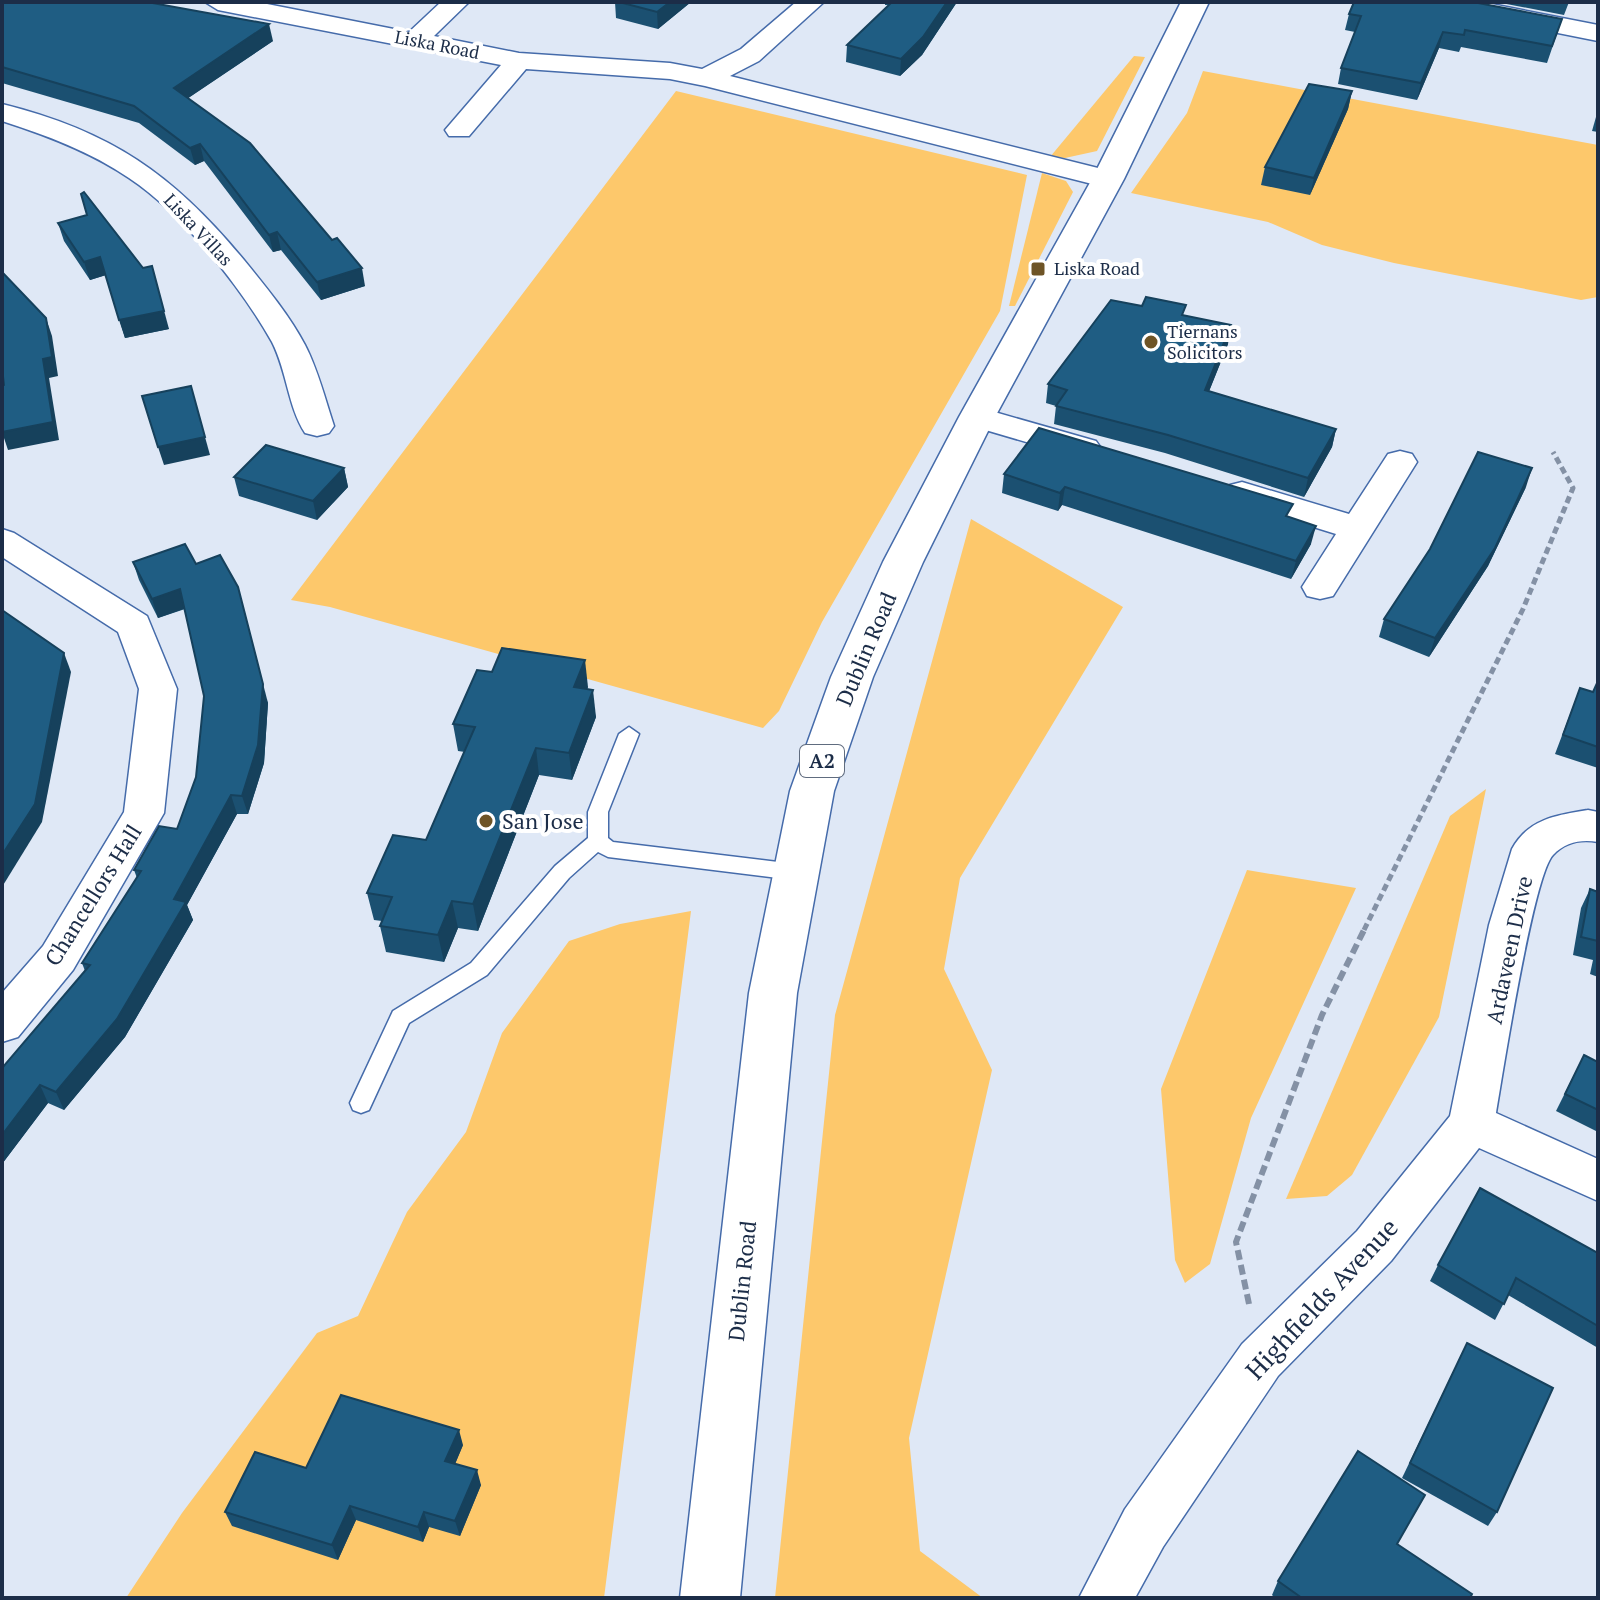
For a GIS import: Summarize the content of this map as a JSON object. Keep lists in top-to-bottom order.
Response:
{
  "streets": {
    "main road": ["Dublin Road", "A2"],
    "street": [
      "Liska Road",
      "Liska Villas",
      "Chancellors Hall",
      "Ardaveen Drive",
      "Highfields Avenue"
    ]
  },
  "crossings": [
    ["Liska Road", "Dublin Road"],
    ["Ardaveen Drive", "Highfields Avenue"]
  ],
  "places": {
    "transit": ["Liska Road"],
    "other": ["Tiernans Solicitors", "San Jose"]
  }
}
